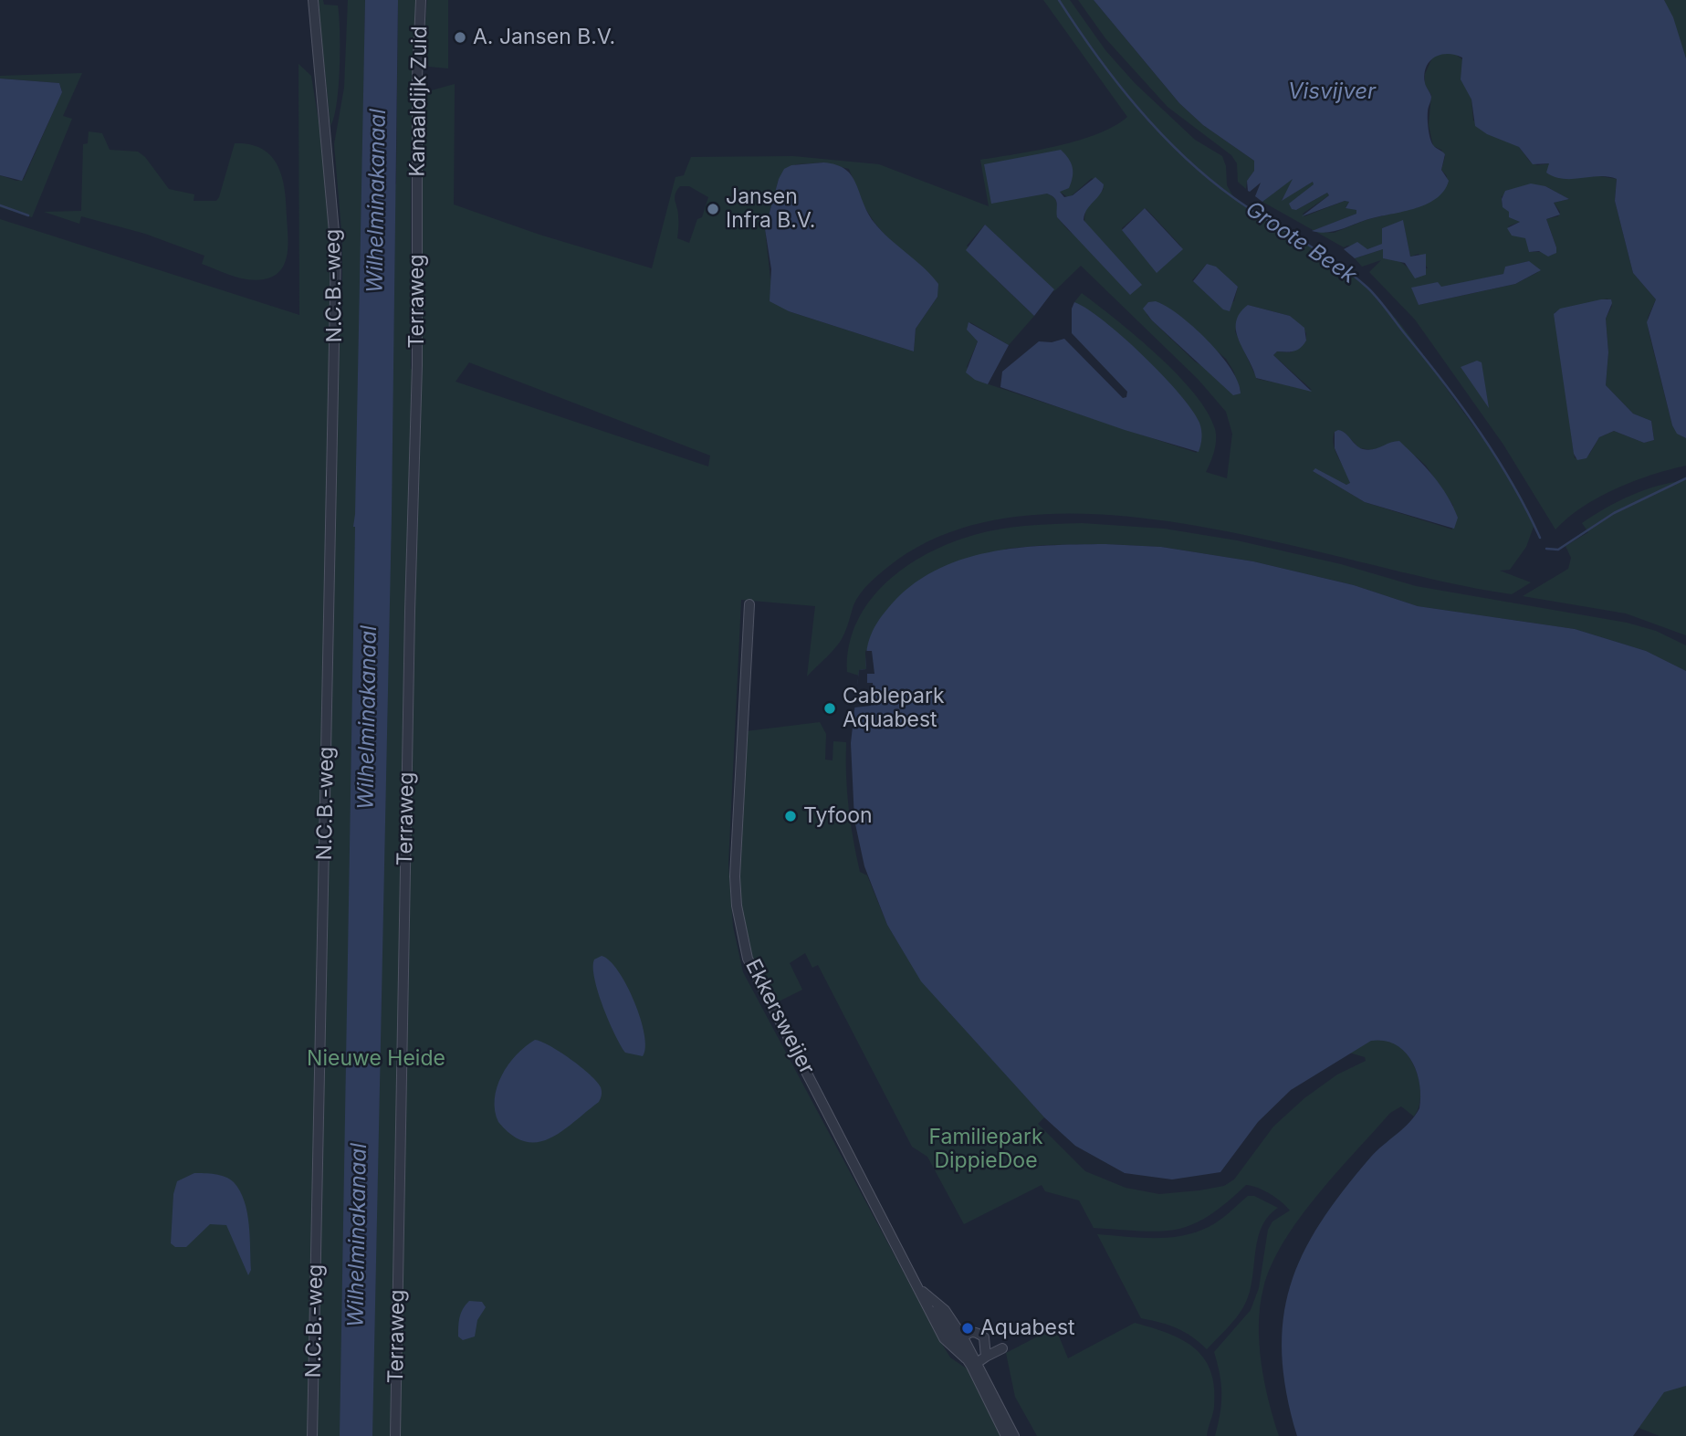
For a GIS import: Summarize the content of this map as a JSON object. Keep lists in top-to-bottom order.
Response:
{
  "streets": {
    "street": [
      "Kanaaldijk Zuid",
      "N.C.B.-weg",
      "Terraweg",
      "Ekkersweijer"
    ]
  },
  "crossings": [
    ["Kanaaldijk Zuid", "Terraweg"]
  ],
  "water": ["Visvijver", "Wilhelminakanaal", "Groote Beek"],
  "parks": ["Nieuwe Heide", "Familiepark DippieDoe"],
  "places": [
    "A. Jansen B.V.",
    "Jansen Infra B.V.",
    "Cablepark Aquabest",
    "Tyfoon",
    "Aquabest"
  ]
}
